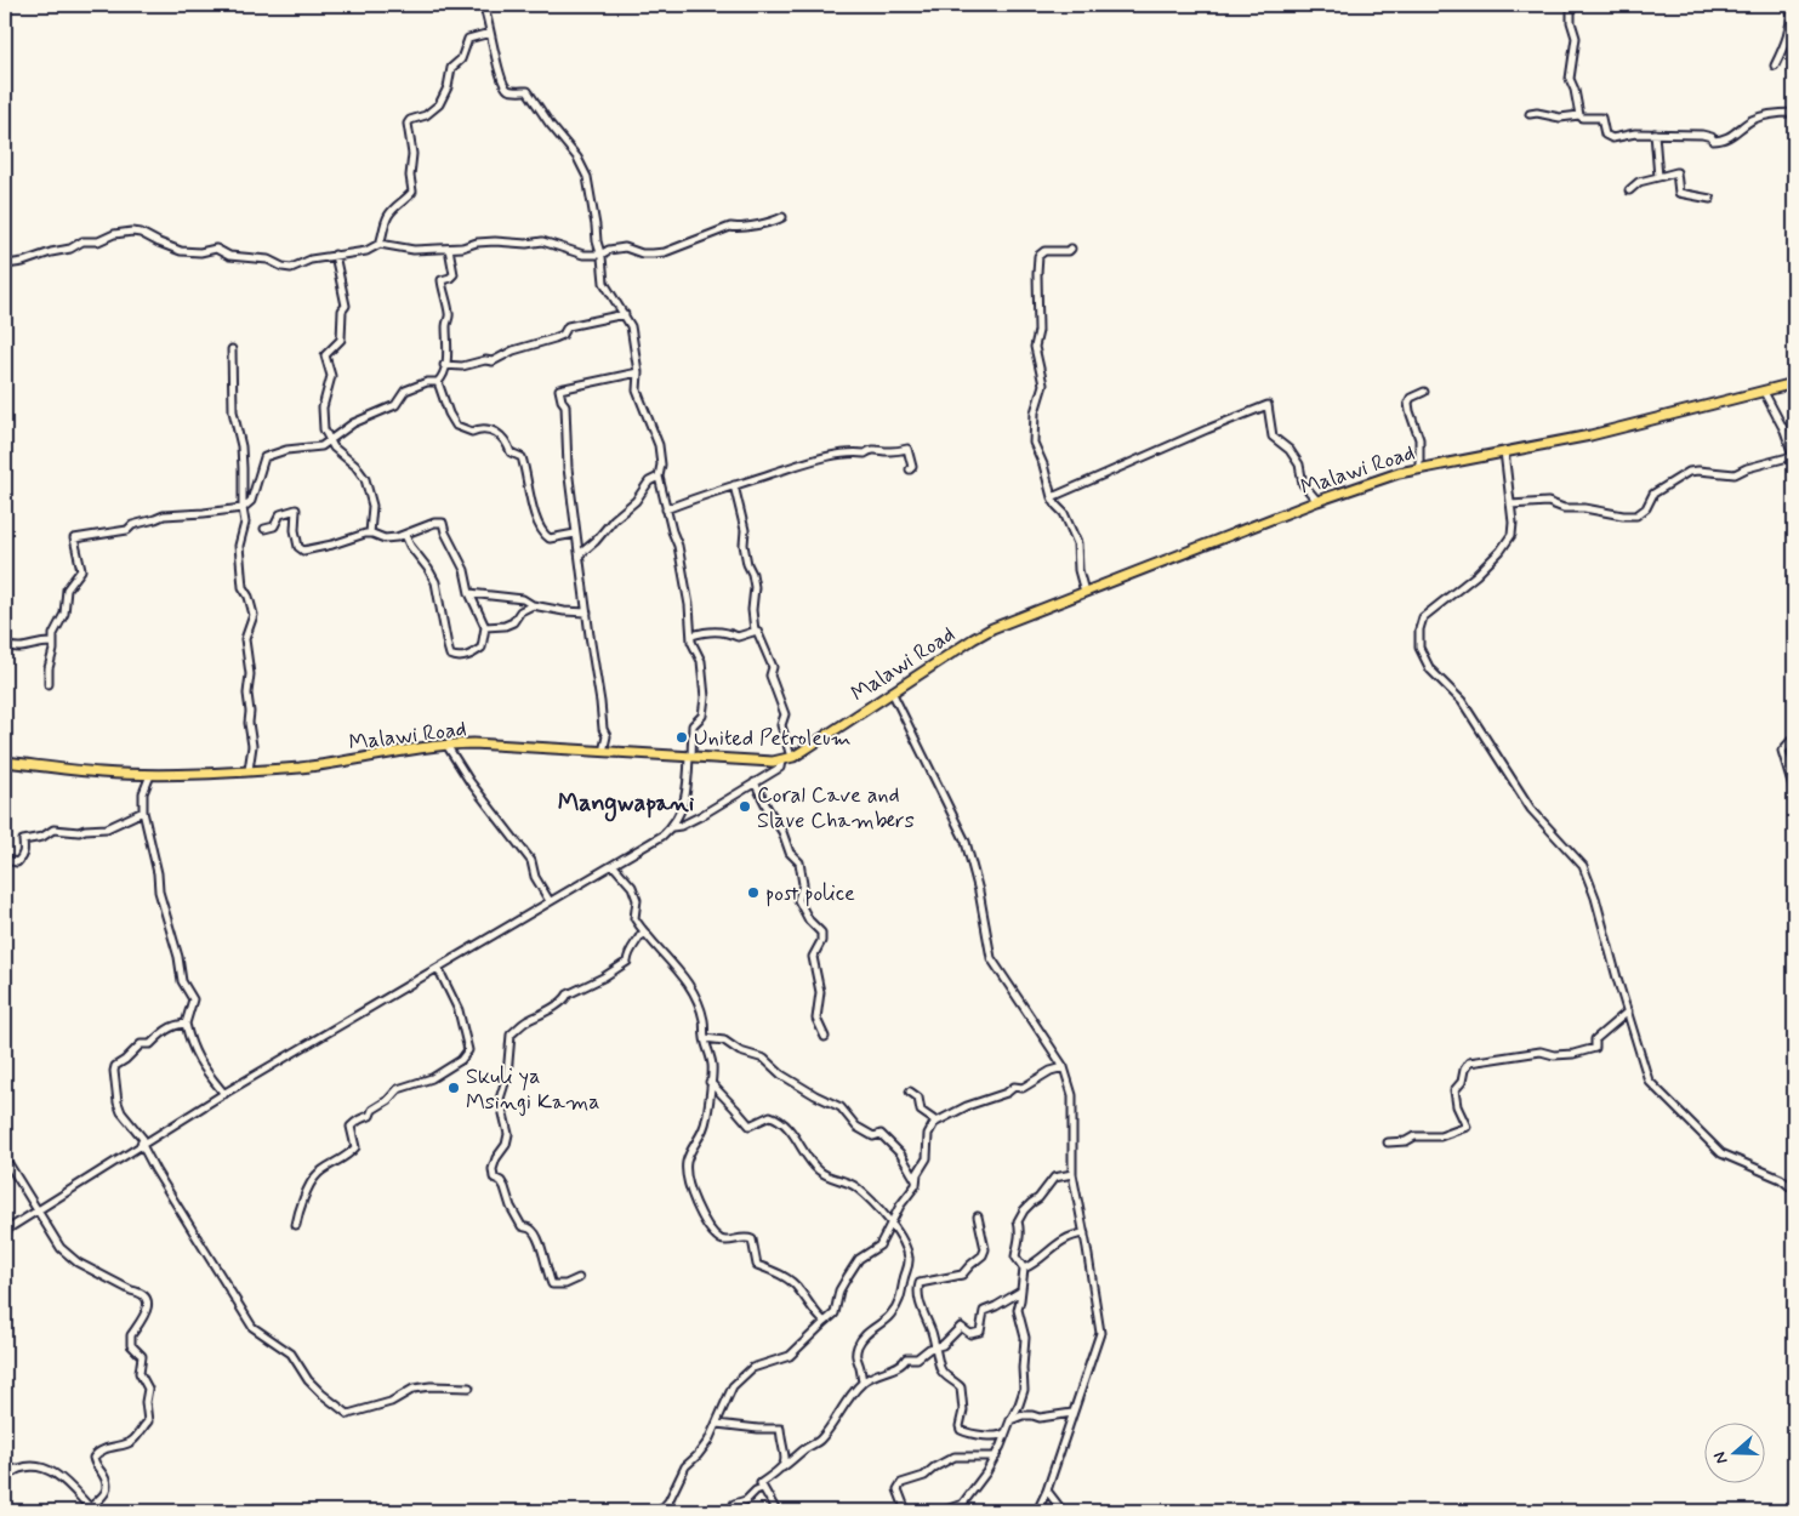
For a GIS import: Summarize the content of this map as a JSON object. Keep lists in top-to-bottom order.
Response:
{
  "streets": {
    "main road": ["Malawi Road"]
  },
  "districts": ["Mangwapani"],
  "places": [
    "United Petroleum",
    "Coral Cave and Slave Chambers",
    "post police",
    "Skuli ya Msingi Kama"
  ],
  "north": "left"
}
